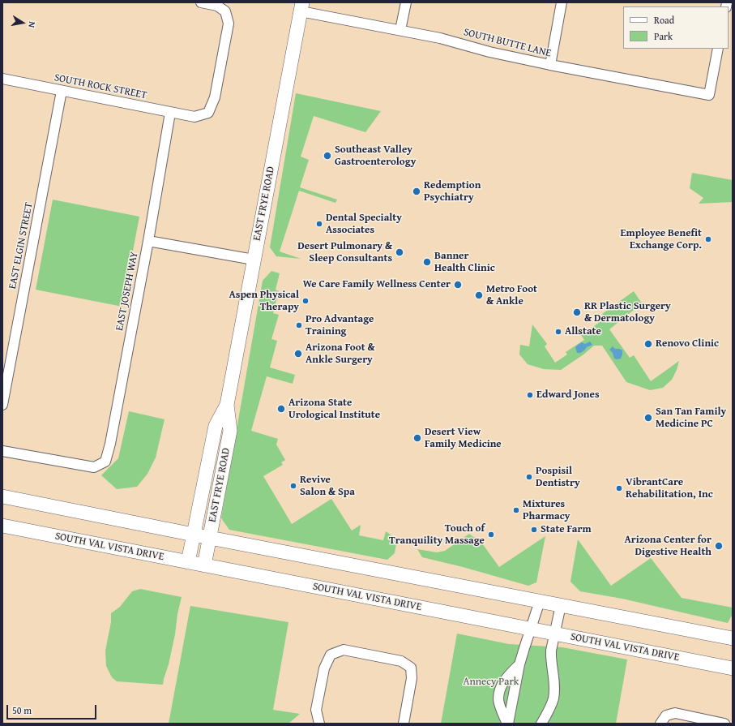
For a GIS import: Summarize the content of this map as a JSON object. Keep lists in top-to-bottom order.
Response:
{
  "streets": {
    "main road": ["EAST FRYE ROAD", "SOUTH VAL VISTA DRIVE"],
    "street": [
      "SOUTH BUTTE LANE",
      "SOUTH ROCK STREET",
      "EAST ELGIN STREET",
      "EAST JOSEPH WAY"
    ]
  },
  "crossings": [
    ["SOUTH BUTTE LANE", "EAST FRYE ROAD"],
    ["SOUTH ROCK STREET", "EAST ELGIN STREET"],
    ["SOUTH ROCK STREET", "EAST JOSEPH WAY"],
    ["EAST FRYE ROAD", "SOUTH VAL VISTA DRIVE"]
  ],
  "parks": ["Annecy Park"],
  "places": [
    "Southeast Valley Gastroenterology",
    "Redemption Psychiatry",
    "Dental Specialty Associates",
    "Employee Benefit Exchange Corp.",
    "Desert Pulmonary & Sleep Consultants",
    "Banner Health Clinic",
    "We Care Family Wellness Center",
    "Metro Foot & Ankle",
    "Aspen Physical Therapy",
    "RR Plastic Surgery & Dermatology",
    "Pro Advantage Training",
    "Allstate",
    "Renovo Clinic",
    "Arizona Foot & Ankle Surgery",
    "Edward Jones",
    "Arizona State Urological Institute",
    "San Tan Family Medicine PC",
    "Desert View Family Medicine",
    "Pospisil Dentistry",
    "Revive Salon & Spa",
    "VibrantCare Rehabilitation, Inc",
    "Mixtures Pharmacy",
    "State Farm",
    "Touch of Tranquility Massage",
    "Arizona Center for Digestive Health"
  ],
  "legend": ["Road", "Park"],
  "scale_bar": "50 m",
  "north": "right"
}
